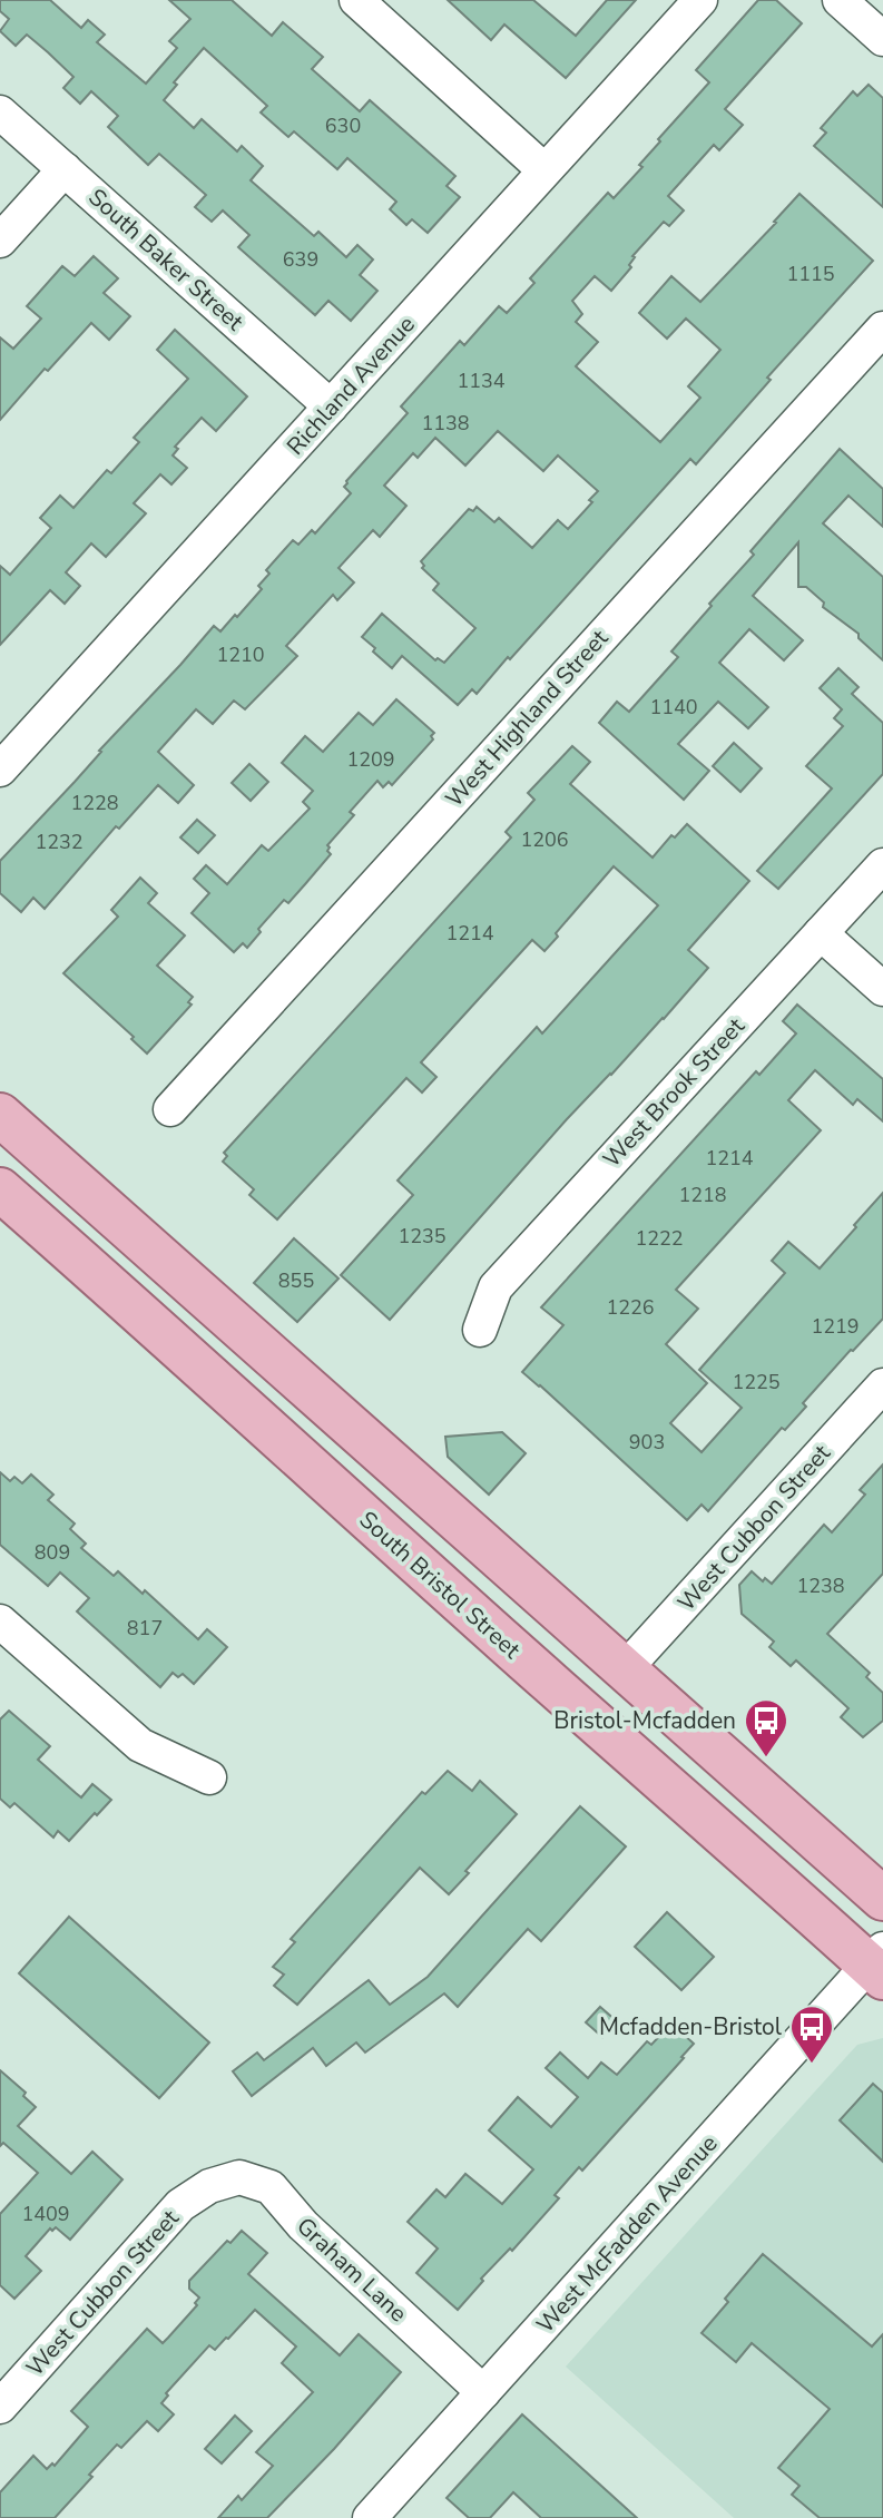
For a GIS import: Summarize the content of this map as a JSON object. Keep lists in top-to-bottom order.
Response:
{
  "streets": {
    "main road": ["South Bristol Street"],
    "street": [
      "South Baker Street",
      "Richland Avenue",
      "West Highland Street",
      "West Brook Street",
      "West Cubbon Street",
      "West McFadden Avenue",
      "Graham Lane"
    ]
  },
  "crossings": [
    ["South Baker Street", "Richland Avenue"],
    ["West Cubbon Street", "Graham Lane"],
    ["South Bristol Street", "West McFadden Avenue"],
    ["West McFadden Avenue", "Graham Lane"]
  ],
  "places": {
    "bus stop": ["Bristol-Mcfadden", "Mcfadden-Bristol"]
  },
  "house_numbers": [
    "630",
    "639",
    "1115",
    "1134",
    "1138",
    "1210",
    "1140",
    "1209",
    "1228",
    "1206",
    "1232",
    "1214",
    "1214",
    "1218",
    "1235",
    "1222",
    "855",
    "1226",
    "1219",
    "1225",
    "903",
    "809",
    "1238",
    "817",
    "1409"
  ]
}
